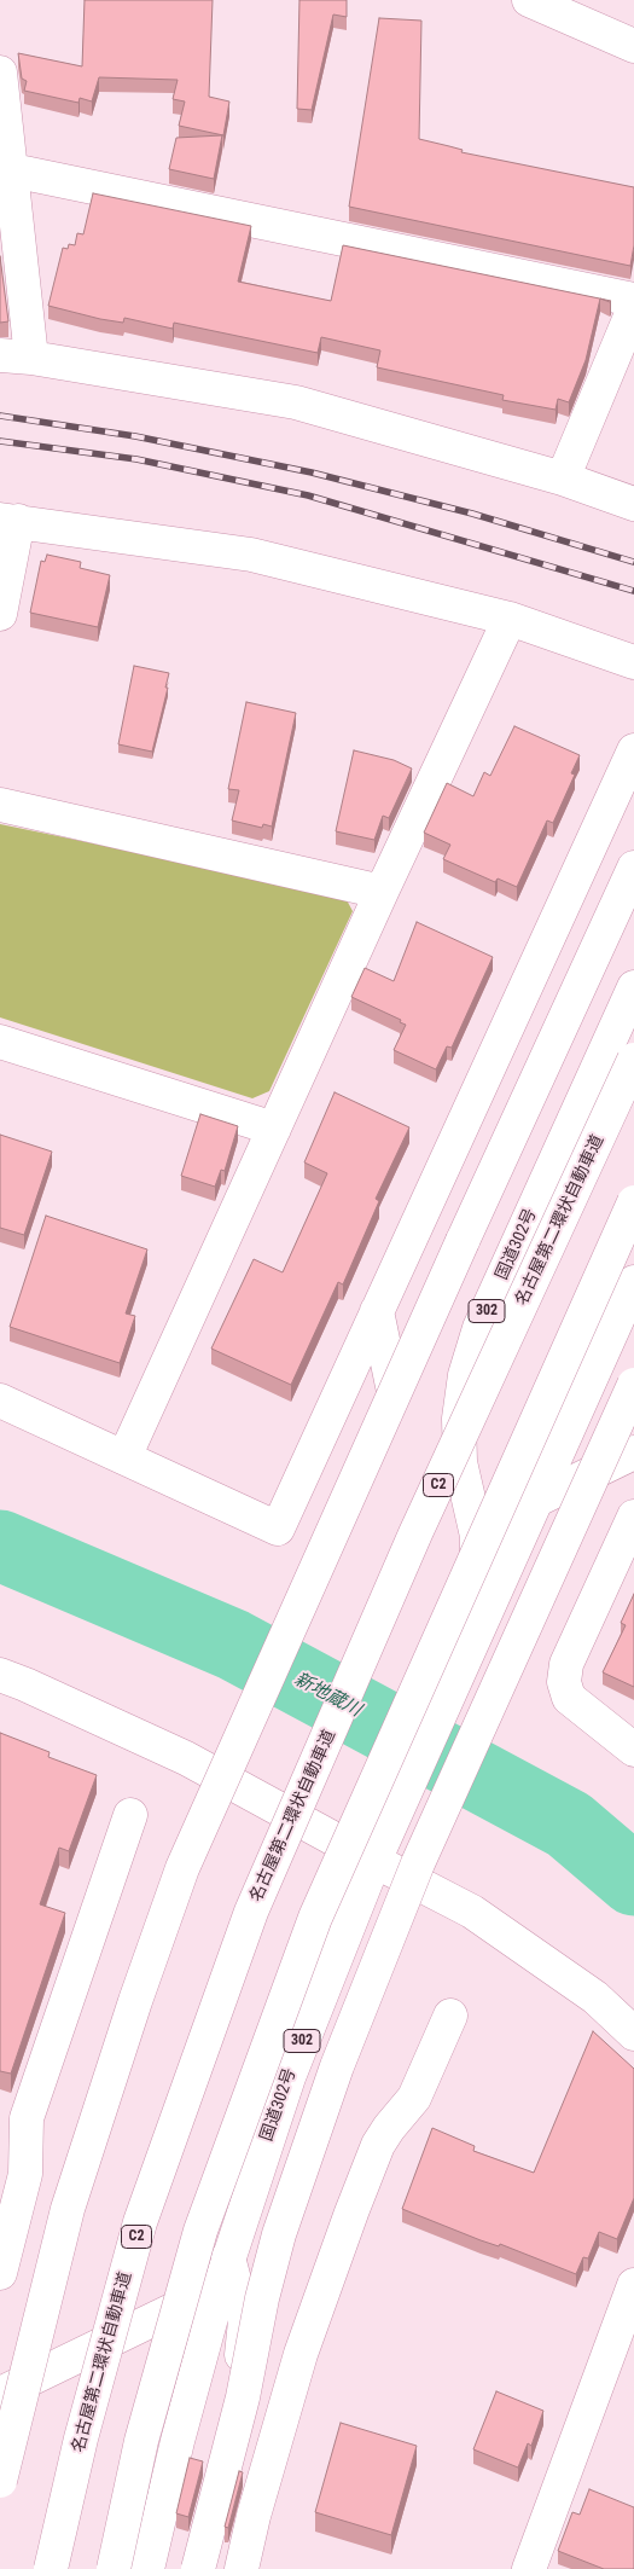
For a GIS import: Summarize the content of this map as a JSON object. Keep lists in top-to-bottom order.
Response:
{
  "streets": {
    "main road": [
      "名古屋第二環状自動車道",
      "国道302号",
      "302",
      "C2"
    ]
  },
  "water": ["新地蔵川"]
}
